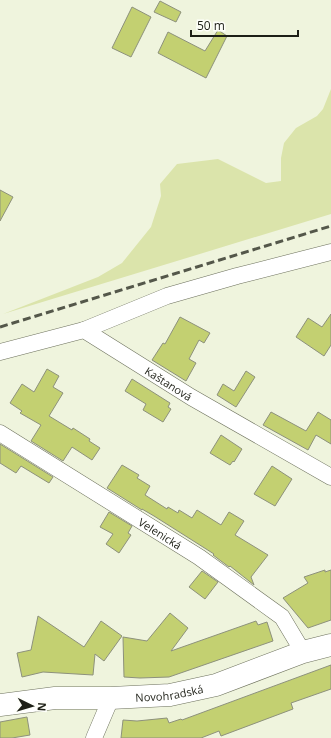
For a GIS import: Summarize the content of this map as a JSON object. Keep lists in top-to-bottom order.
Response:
{
  "streets": {
    "main road": ["Novohradská"],
    "street": ["Kaštanová", "Velenická"]
  },
  "crossings": [
    ["Velenická", "Novohradská"]
  ],
  "scale_bar": "50 m",
  "north": "right"
}
